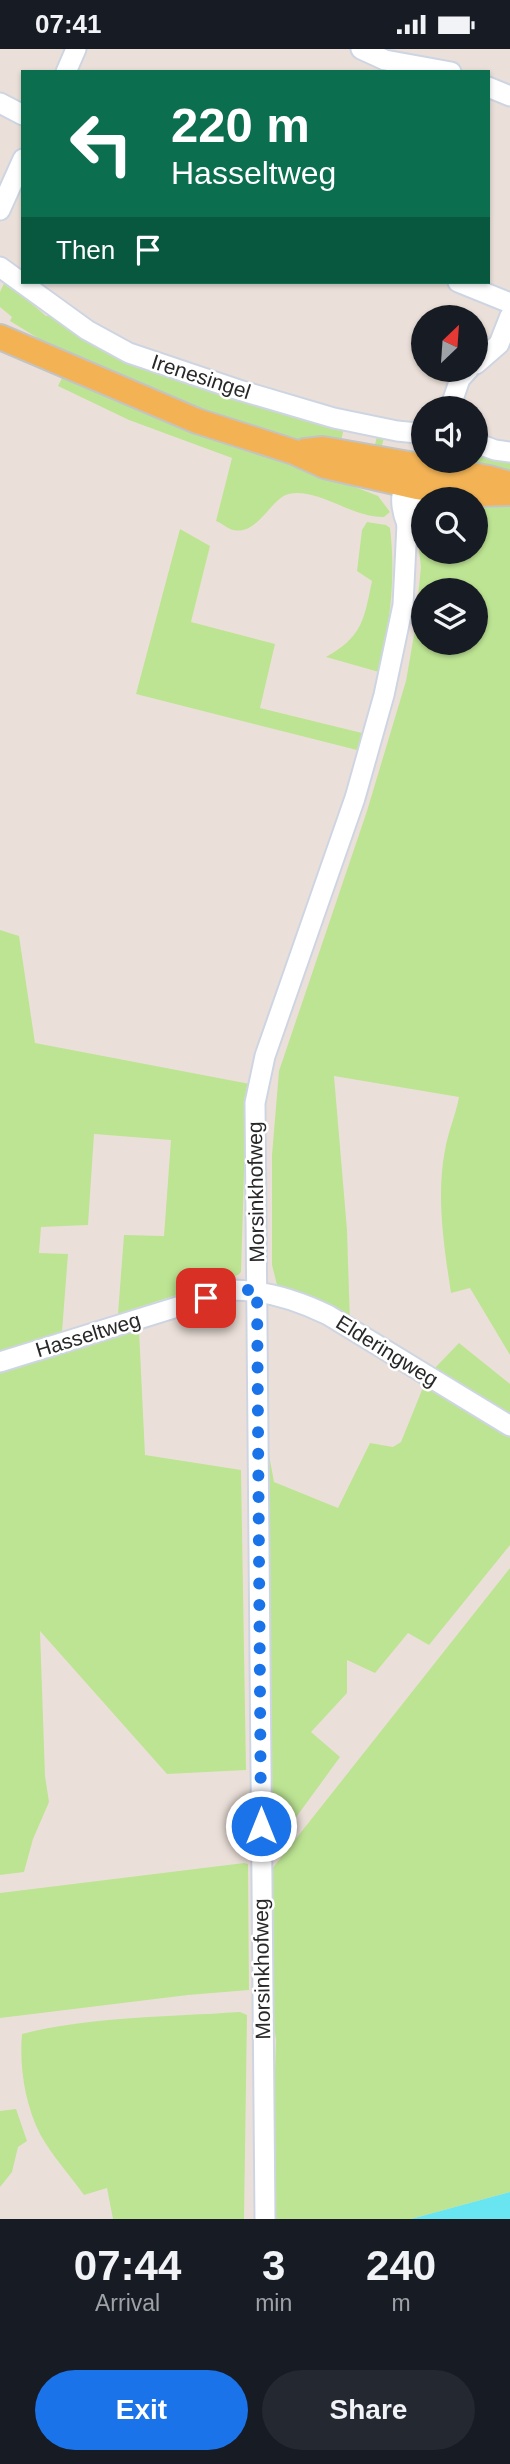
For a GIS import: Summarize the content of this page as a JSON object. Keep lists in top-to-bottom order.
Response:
{
  "streets": {
    "street": [
      "Irenesingel",
      "Morsinkhofweg",
      "Hasseltweg",
      "Elderingweg"
    ]
  },
  "crossings": [
    ["Morsinkhofweg", "Hasseltweg"],
    ["Morsinkhofweg", "Elderingweg"],
    ["Hasseltweg", "Elderingweg"]
  ],
  "north": "top right",
  "page": {
    "status": "07:41",
    "turn": ["220 m", "Hasseltweg"],
    "then": "Then",
    "eta": [
      "07:44",
      "Arrival",
      "3",
      "min",
      "240",
      "m"
    ],
    "buttons": ["Exit", "Share"]
  }
}
